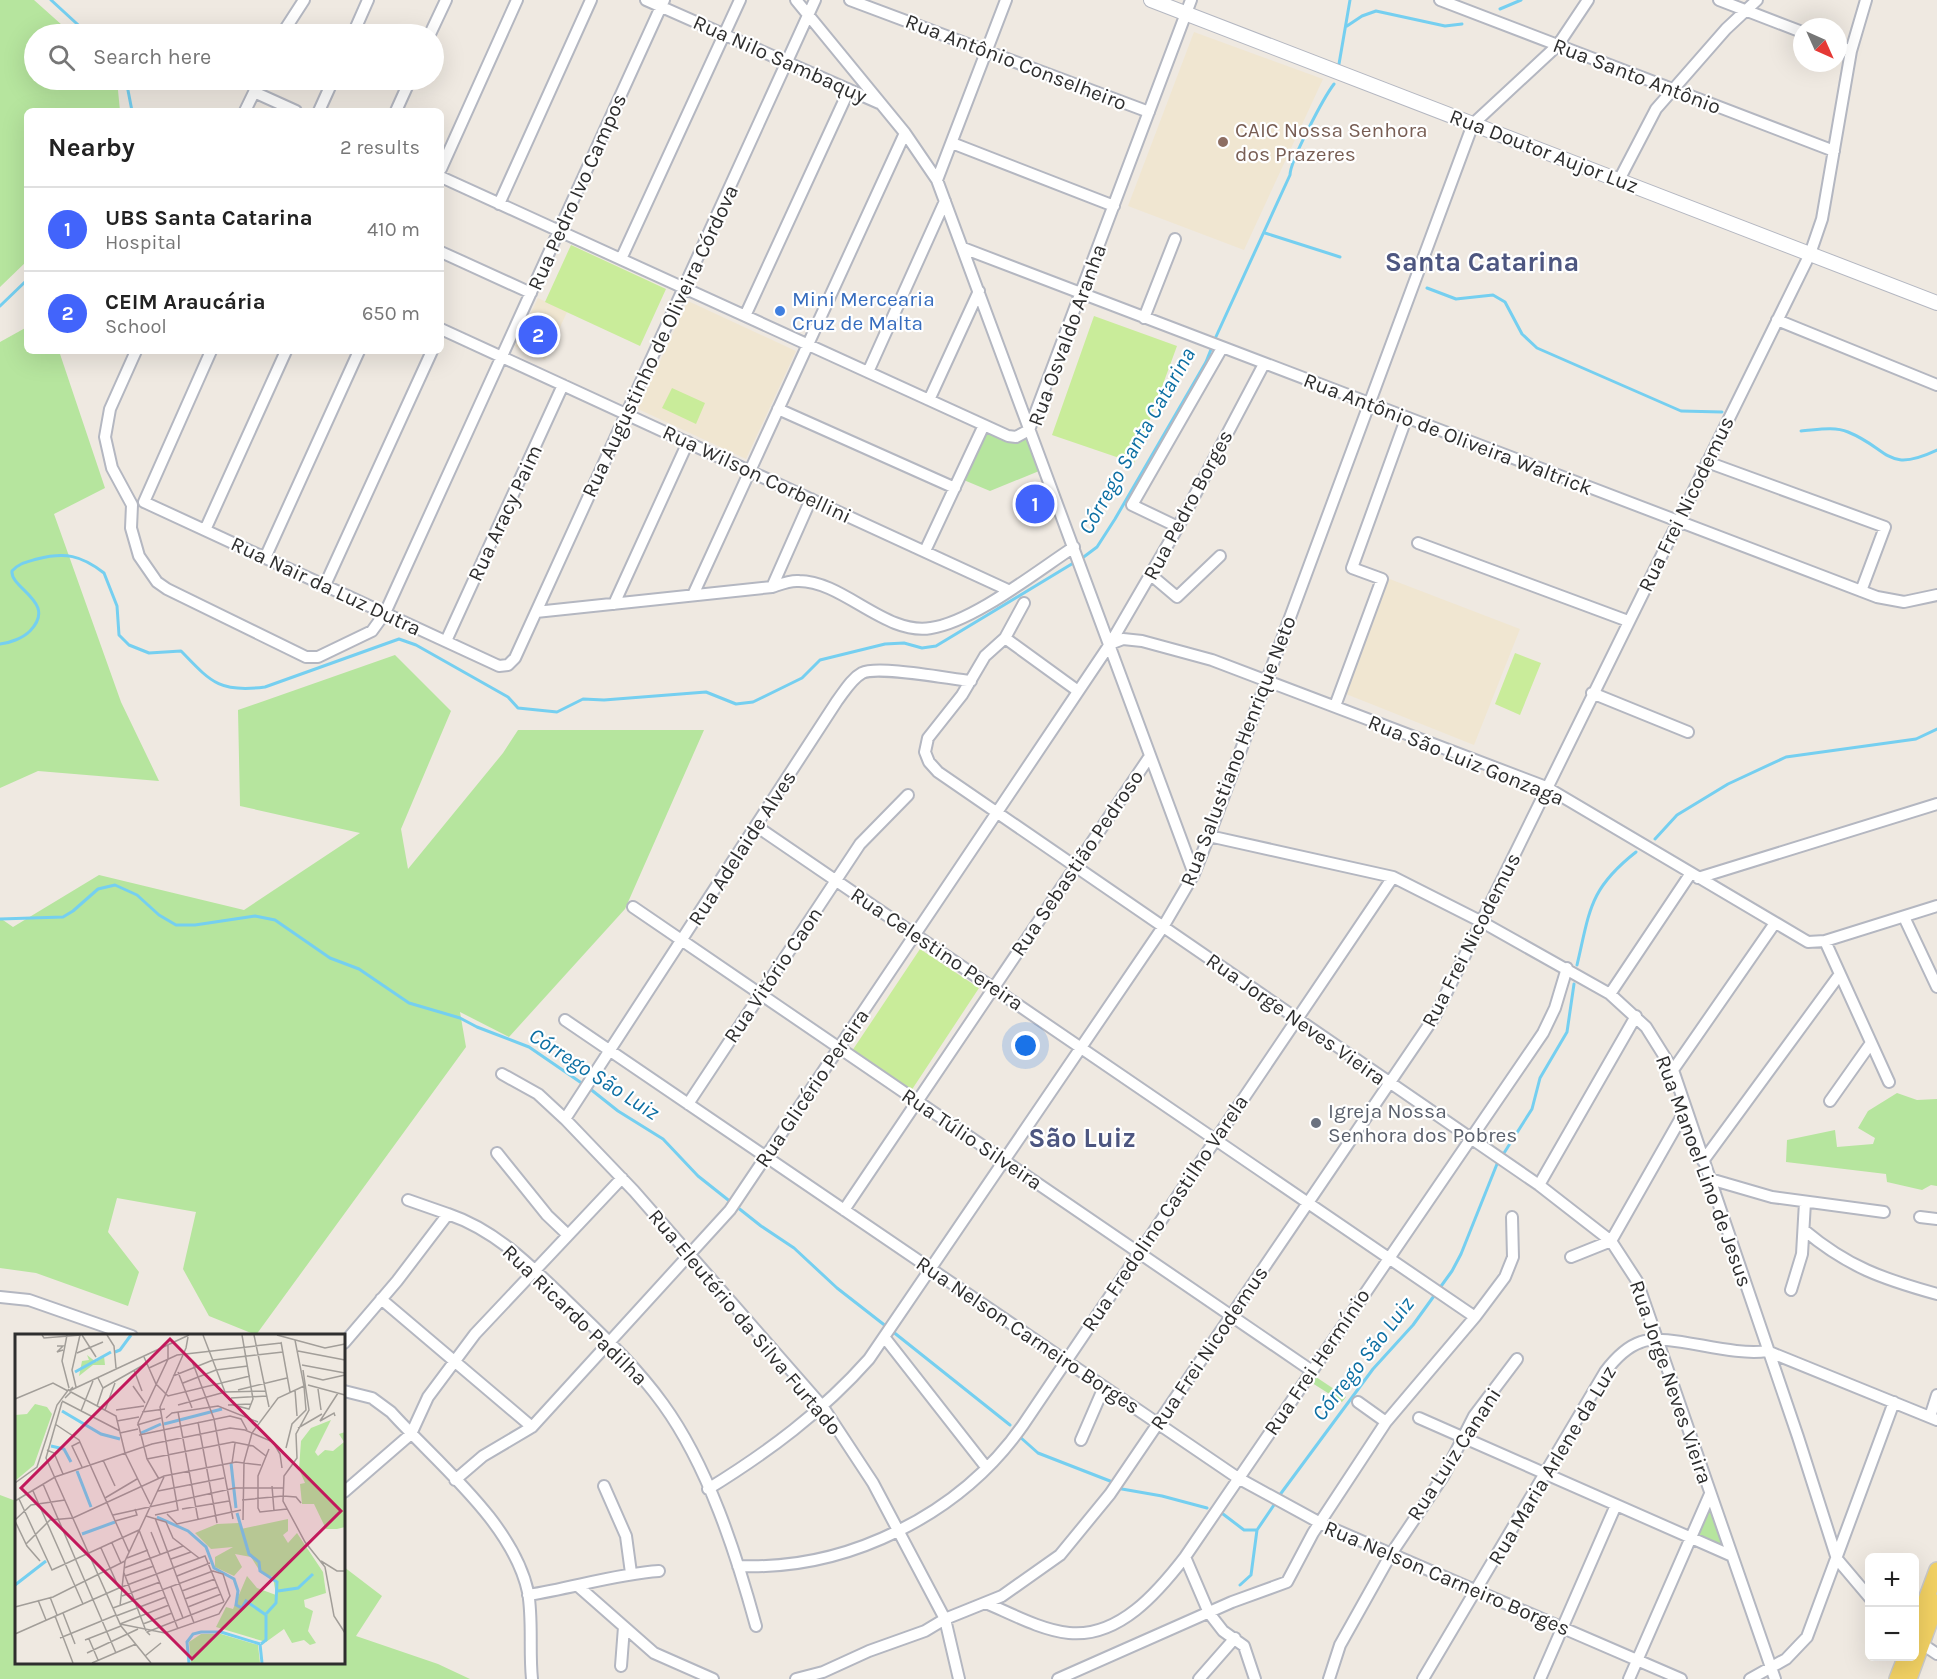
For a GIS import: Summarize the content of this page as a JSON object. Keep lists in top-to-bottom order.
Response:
{
  "streets": {
    "street": [
      "Rua Nilo Sambaquy",
      "Rua Antônio Conselheiro",
      "Rua Santo Antônio",
      "Rua Doutor Aujor Luz",
      "Rua Pedro Ivo Campos",
      "Rua Osvaldo Aranha",
      "Rua Augustinho de Oliveira Córdova",
      "Rua Antônio de Oliveira Waltrick",
      "Rua Wilson Corbellini",
      "Rua Frei Nicodemus",
      "Rua Pedro Borges",
      "Rua Aracy Paim",
      "Rua Nair da Luz Dutra",
      "Rua Salustiano Henrique Neto",
      "Rua São Luiz Gonzaga",
      "Rua Adelaide Alves",
      "Rua Sebastião Pedroso",
      "Rua Celestino Pereira",
      "Rua Vitório Caon",
      "Rua Jorge Neves Vieira",
      "Rua Glicério Pereira",
      "Rua Túlio Silveira",
      "Rua Manoel Lino de Jesus",
      "Rua Fredolino Castilho Varela",
      "Rua Ricardo Padilha",
      "Rua Eleutério da Silva Furtado",
      "Rua Nelson Carneiro Borges",
      "Rua Frei Hermínio",
      "Rua Luiz Canani",
      "Rua Maria Arlene da Luz"
    ]
  },
  "crossings": [
    ["Rua Nilo Sambaquy", "Rua Pedro Ivo Campos"],
    ["Rua Nilo Sambaquy", "Rua Augustinho de Oliveira Córdova"],
    ["Rua Antônio Conselheiro", "Rua Osvaldo Aranha"],
    ["Rua Santo Antônio", "Rua Frei Nicodemus"],
    ["Rua Doutor Aujor Luz", "Rua Osvaldo Aranha"],
    ["Rua Doutor Aujor Luz", "Rua Frei Nicodemus"],
    ["Rua Doutor Aujor Luz", "Rua Salustiano Henrique Neto"],
    ["Rua Pedro Ivo Campos", "Rua Wilson Corbellini"],
    ["Rua Pedro Ivo Campos", "Rua Nair da Luz Dutra"],
    ["Rua Osvaldo Aranha", "Rua Antônio de Oliveira Waltrick"],
    ["Rua Osvaldo Aranha", "Rua Pedro Borges"],
    ["Rua Osvaldo Aranha", "Rua Salustiano Henrique Neto"],
    ["Rua Osvaldo Aranha", "Rua São Luiz Gonzaga"],
    ["Rua Osvaldo Aranha", "Rua Sebastião Pedroso"],
    ["Rua Osvaldo Aranha", "Rua Glicério Pereira"],
    ["Rua Augustinho de Oliveira Córdova", "Rua Wilson Corbellini"],
    ["Rua Augustinho de Oliveira Córdova", "Rua Nair da Luz Dutra"],
    ["Rua Antônio de Oliveira Waltrick", "Rua Frei Nicodemus"],
    ["Rua Antônio de Oliveira Waltrick", "Rua Pedro Borges"],
    ["Rua Antônio de Oliveira Waltrick", "Rua Salustiano Henrique Neto"],
    ["Rua Wilson Corbellini", "Rua Aracy Paim"],
    ["Rua Frei Nicodemus", "Rua São Luiz Gonzaga"],
    ["Rua Frei Nicodemus", "Rua Celestino Pereira"],
    ["Rua Frei Nicodemus", "Rua Jorge Neves Vieira"],
    ["Rua Frei Nicodemus", "Rua Túlio Silveira"],
    ["Rua Frei Nicodemus", "Rua Manoel Lino de Jesus"],
    ["Rua Frei Nicodemus", "Rua Eleutério da Silva Furtado"],
    ["Rua Frei Nicodemus", "Rua Nelson Carneiro Borges"],
    ["Rua Frei Nicodemus", "Rua Frei Hermínio"],
    ["Rua Pedro Borges", "Rua São Luiz Gonzaga"],
    ["Rua Pedro Borges", "Rua Glicério Pereira"],
    ["Rua Aracy Paim", "Rua Nair da Luz Dutra"],
    ["Rua Salustiano Henrique Neto", "Rua São Luiz Gonzaga"],
    ["Rua Salustiano Henrique Neto", "Rua Celestino Pereira"],
    ["Rua Salustiano Henrique Neto", "Rua Jorge Neves Vieira"],
    ["Rua Salustiano Henrique Neto", "Rua Túlio Silveira"],
    ["Rua Salustiano Henrique Neto", "Rua Manoel Lino de Jesus"],
    ["Rua Salustiano Henrique Neto", "Rua Ricardo Padilha"],
    ["Rua Salustiano Henrique Neto", "Rua Eleutério da Silva Furtado"],
    ["Rua Salustiano Henrique Neto", "Rua Nelson Carneiro Borges"],
    ["Rua São Luiz Gonzaga", "Rua Glicério Pereira"],
    ["Rua Adelaide Alves", "Rua Celestino Pereira"],
    ["Rua Adelaide Alves", "Rua Jorge Neves Vieira"],
    ["Rua Adelaide Alves", "Rua Túlio Silveira"],
    ["Rua Adelaide Alves", "Rua Eleutério da Silva Furtado"],
    ["Rua Adelaide Alves", "Rua Nelson Carneiro Borges"],
    ["Rua Sebastião Pedroso", "Rua Celestino Pereira"],
    ["Rua Sebastião Pedroso", "Rua Jorge Neves Vieira"],
    ["Rua Sebastião Pedroso", "Rua Túlio Silveira"],
    ["Rua Sebastião Pedroso", "Rua Nelson Carneiro Borges"],
    ["Rua Celestino Pereira", "Rua Vitório Caon"],
    ["Rua Celestino Pereira", "Rua Glicério Pereira"],
    ["Rua Celestino Pereira", "Rua Fredolino Castilho Varela"],
    ["Rua Celestino Pereira", "Rua Frei Hermínio"],
    ["Rua Vitório Caon", "Rua Túlio Silveira"],
    ["Rua Vitório Caon", "Rua Nelson Carneiro Borges"],
    ["Rua Jorge Neves Vieira", "Rua Glicério Pereira"],
    ["Rua Jorge Neves Vieira", "Rua Fredolino Castilho Varela"],
    ["Rua Jorge Neves Vieira", "Rua Frei Hermínio"],
    ["Rua Jorge Neves Vieira", "Rua Maria Arlene da Luz"],
    ["Rua Glicério Pereira", "Rua Túlio Silveira"],
    ["Rua Glicério Pereira", "Rua Ricardo Padilha"],
    ["Rua Glicério Pereira", "Rua Eleutério da Silva Furtado"],
    ["Rua Glicério Pereira", "Rua Nelson Carneiro Borges"],
    ["Rua Túlio Silveira", "Rua Fredolino Castilho Varela"],
    ["Rua Túlio Silveira", "Rua Frei Hermínio"],
    ["Rua Manoel Lino de Jesus", "Rua Fredolino Castilho Varela"],
    ["Rua Manoel Lino de Jesus", "Rua Frei Hermínio"],
    ["Rua Manoel Lino de Jesus", "Rua Maria Arlene da Luz"],
    ["Rua Fredolino Castilho Varela", "Rua Ricardo Padilha"],
    ["Rua Fredolino Castilho Varela", "Rua Eleutério da Silva Furtado"],
    ["Rua Fredolino Castilho Varela", "Rua Nelson Carneiro Borges"],
    ["Rua Nelson Carneiro Borges", "Rua Frei Hermínio"],
    ["Rua Nelson Carneiro Borges", "Rua Luiz Canani"],
    ["Rua Nelson Carneiro Borges", "Rua Maria Arlene da Luz"]
  ],
  "districts": ["Santa Catarina", "São Luiz"],
  "water": ["Córrego Santa Catarina", "Córrego São Luiz"],
  "places": ["CAIC Nossa Senhora dos Prazeres", "Mini Mercearia Cruz de Malta", "Igreja Nossa Senhora dos Pobres"],
  "north": "bottom right",
  "page": {
    "search": "Search here",
    "heading": ["Nearby", "2 results"],
    "list": [
      {
        "mark": "1",
        "name": "UBS Santa Catarina",
        "note": "Hospital",
        "value": "410 m"
      },
      {
        "mark": "2",
        "name": "CEIM Araucária",
        "note": "School",
        "value": "650 m"
      }
    ],
    "pins": ["2", "1"],
    "map_buttons": ["+", "−"]
  }
}
